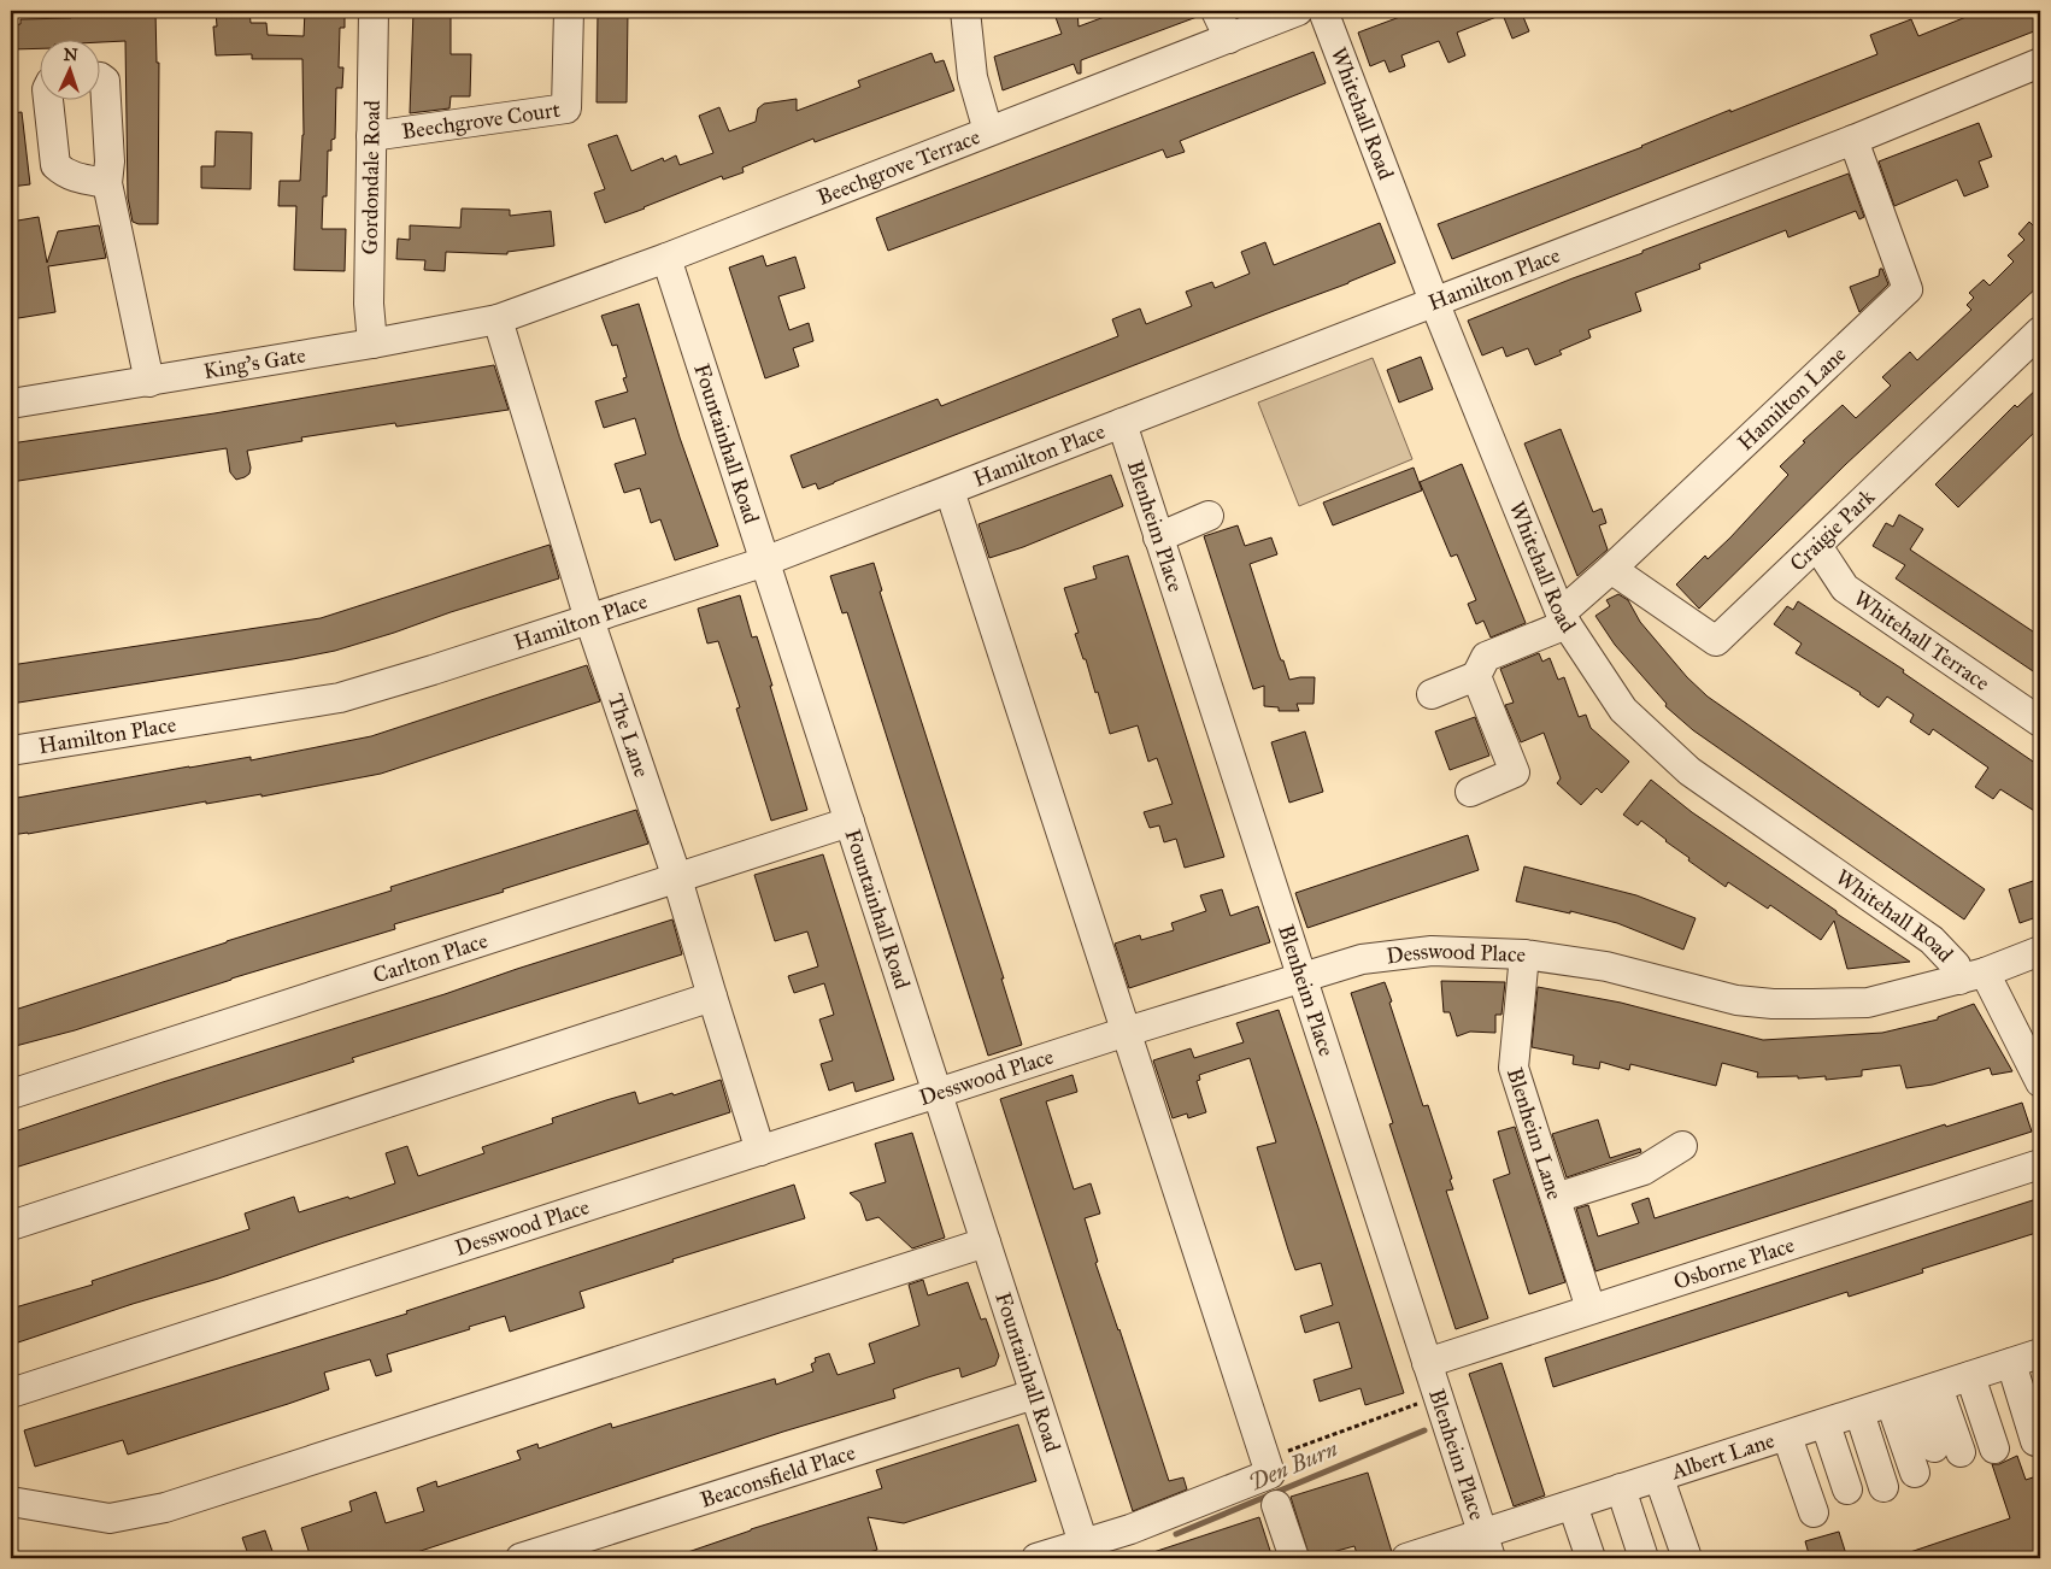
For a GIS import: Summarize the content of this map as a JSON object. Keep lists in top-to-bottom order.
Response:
{
  "streets": {
    "street": [
      "Whitehall Road",
      "Beechgrove Court",
      "Beechgrove Terrace",
      "Gordondale Road",
      "Hamilton Place",
      "King's Gate",
      "Hamilton Lane",
      "Fountainhall Road",
      "Blenheim Place",
      "Craigie Park",
      "Whitehall Terrace",
      "The Lane",
      "Desswood Place",
      "Carlton Place",
      "Blenheim Lane",
      "Osborne Place",
      "Albert Lane",
      "Beaconsfield Place"
    ]
  },
  "crossings": [
    ["Whitehall Road", "Hamilton Place"],
    ["Whitehall Road", "Hamilton Lane"],
    ["Whitehall Road", "Desswood Place"],
    ["Beechgrove Court", "Gordondale Road"],
    ["Beechgrove Terrace", "King's Gate"],
    ["Beechgrove Terrace", "Fountainhall Road"],
    ["Beechgrove Terrace", "The Lane"],
    ["Gordondale Road", "King's Gate"],
    ["Hamilton Place", "Hamilton Lane"],
    ["Hamilton Place", "Fountainhall Road"],
    ["Hamilton Place", "Blenheim Place"],
    ["Hamilton Place", "The Lane"],
    ["King's Gate", "The Lane"],
    ["Hamilton Lane", "Craigie Park"],
    ["Fountainhall Road", "Desswood Place"],
    ["Fountainhall Road", "Carlton Place"],
    ["Fountainhall Road", "Beaconsfield Place"],
    ["Blenheim Place", "Desswood Place"],
    ["Blenheim Place", "Osborne Place"],
    ["Blenheim Place", "Albert Lane"],
    ["Craigie Park", "Whitehall Terrace"],
    ["The Lane", "Desswood Place"],
    ["The Lane", "Carlton Place"],
    ["Desswood Place", "Blenheim Lane"],
    ["Blenheim Lane", "Osborne Place"]
  ],
  "water": ["Den Burn"],
  "north": "top"
}
